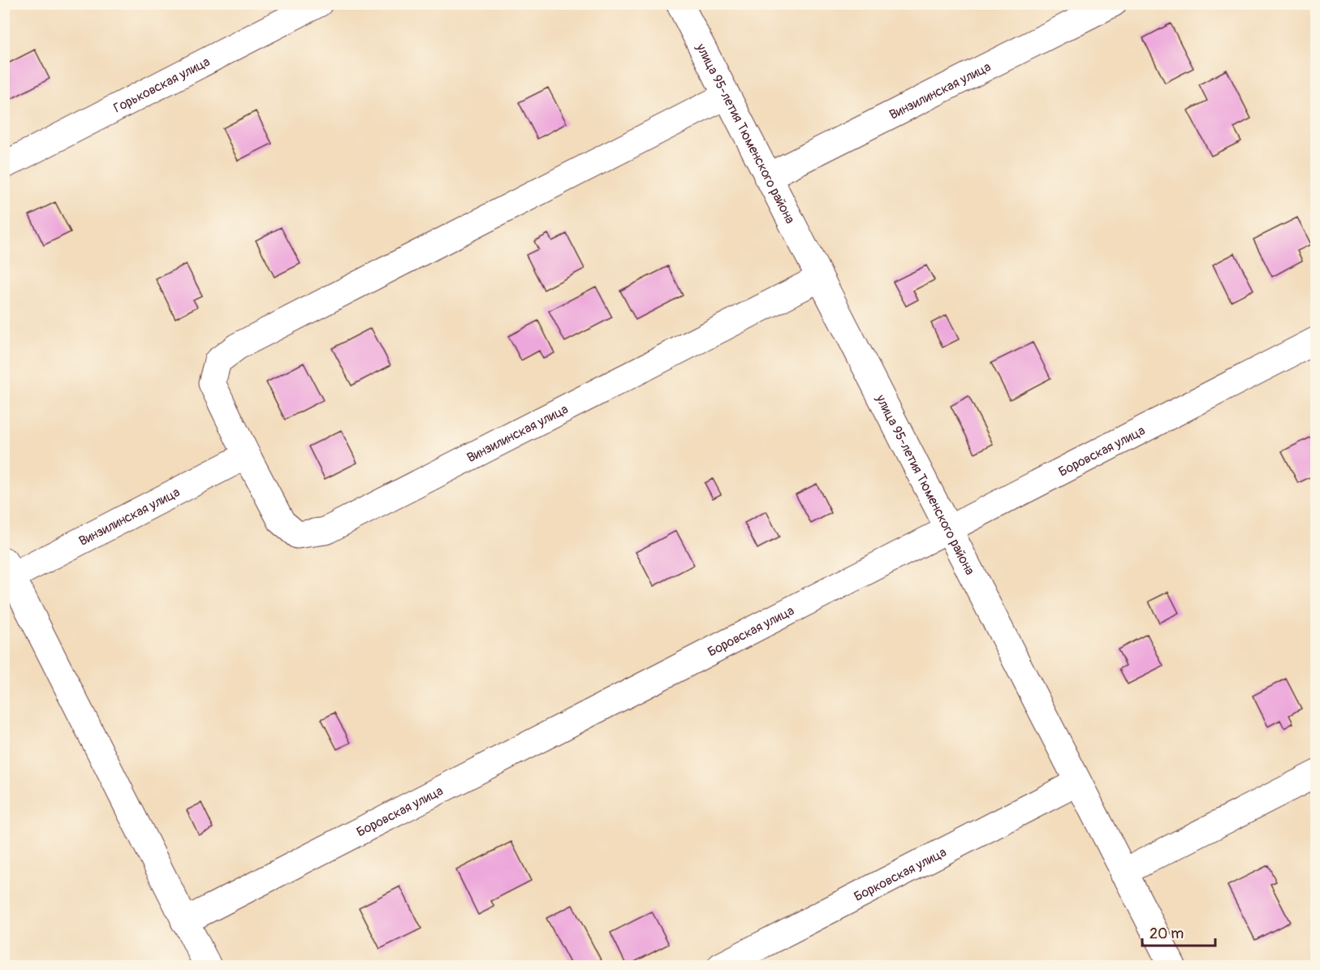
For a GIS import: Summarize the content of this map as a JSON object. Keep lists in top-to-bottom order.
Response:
{
  "streets": {
    "street": [
      "Горьковская улица",
      "Винзилинская улица",
      "улица 95-летия Тюменского района",
      "Боровская улица",
      "Борковская улица"
    ]
  },
  "crossings": [
    ["Винзилинская улица", "улица 95-летия Тюменского района"],
    ["улица 95-летия Тюменского района", "Боровская улица"],
    ["улица 95-летия Тюменского района", "Борковская улица"]
  ],
  "scale_bar": "20 m"
}
